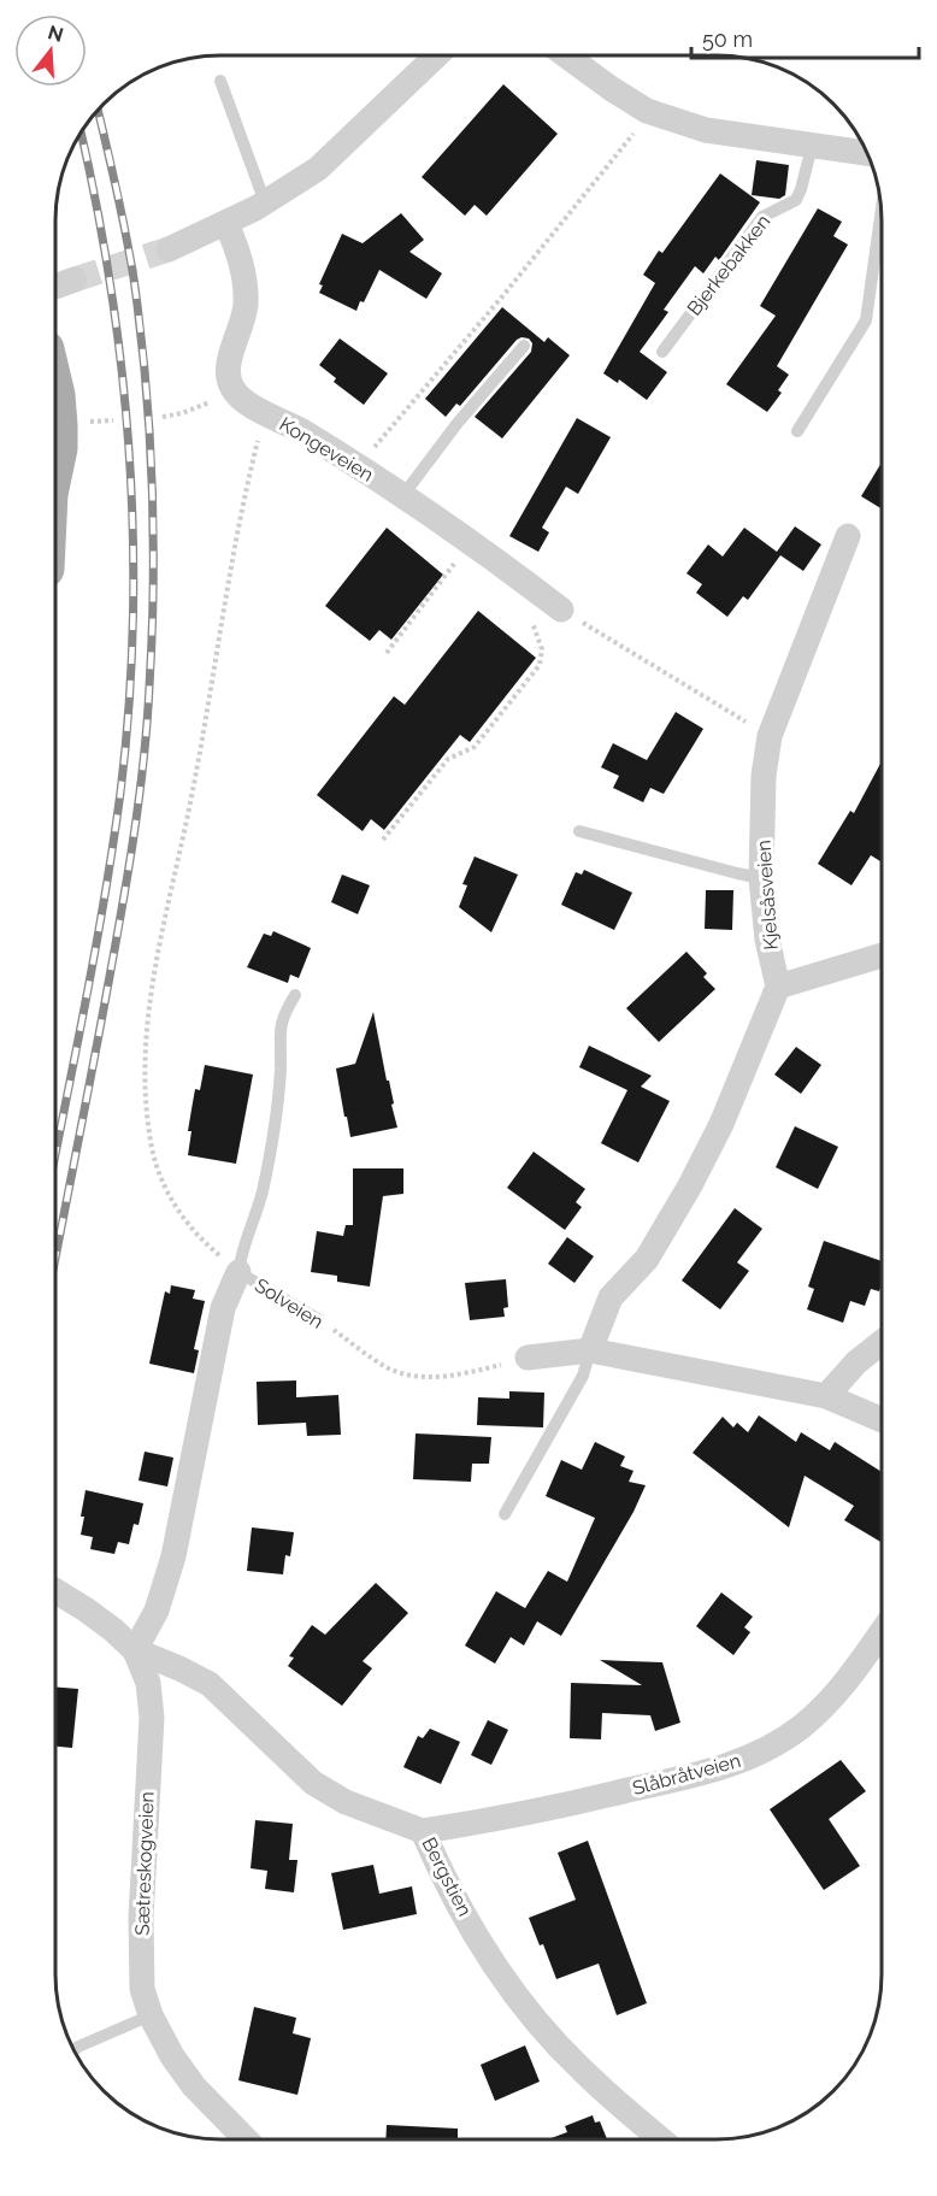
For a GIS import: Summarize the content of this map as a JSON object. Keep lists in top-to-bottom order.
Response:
{
  "streets": {
    "street": [
      "Kongeveien",
      "Kjelsåsveien",
      "Solveien",
      "Slåbråtveien",
      "Sætreskogveien",
      "Bergstien"
    ],
    "lane": ["Bjerkebakken"]
  },
  "crossings": [
    ["Solveien", "Sætreskogveien"],
    ["Solveien", "Bergstien"],
    ["Slåbråtveien", "Bergstien"],
    ["Sætreskogveien", "Bergstien"]
  ],
  "scale_bar": "50 m",
  "north": "top"
}
